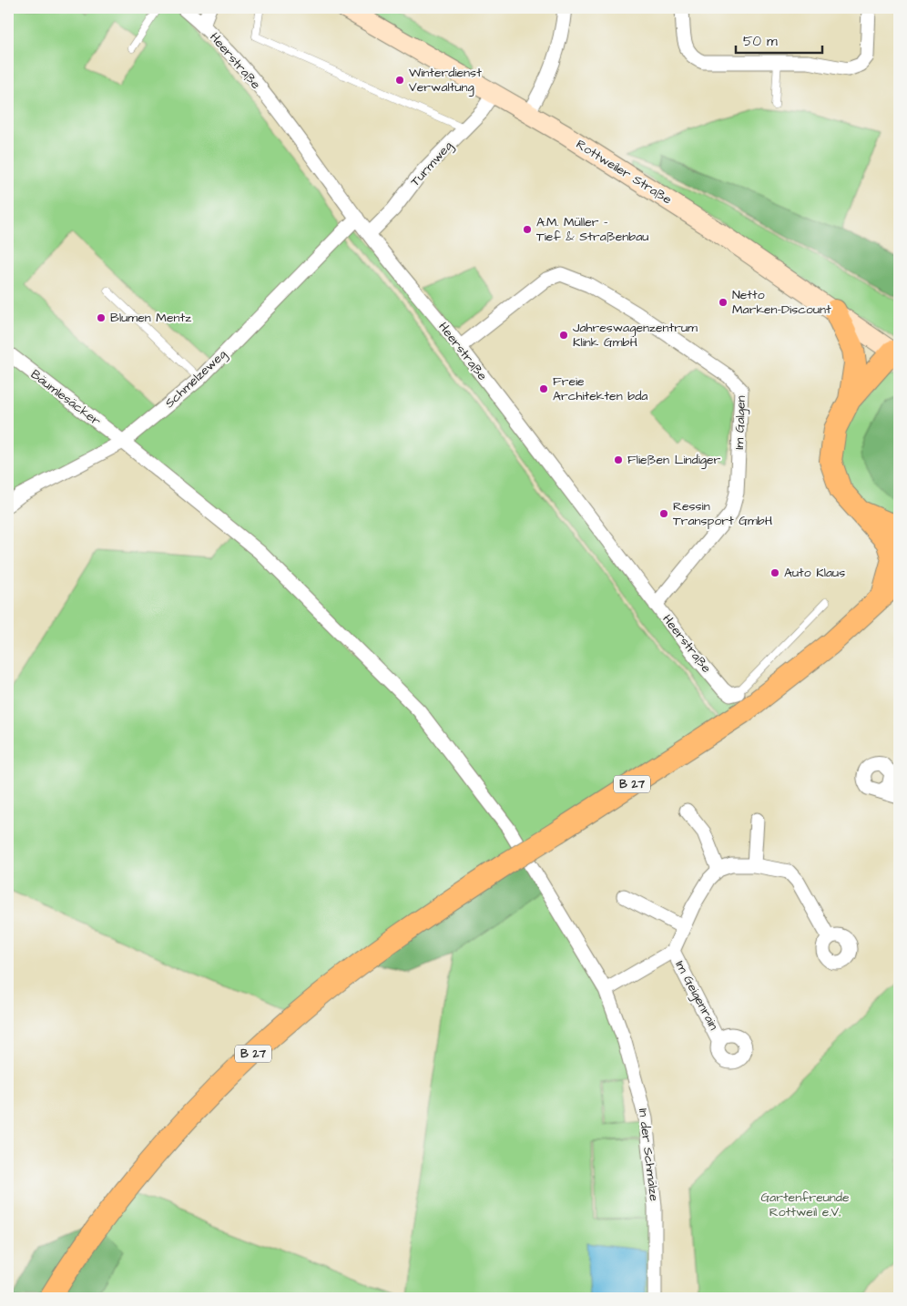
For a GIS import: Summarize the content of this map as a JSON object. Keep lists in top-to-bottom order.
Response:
{
  "streets": {
    "main road": ["B 27"],
    "street": [
      "Heerstraße",
      "Turmweg",
      "Rottweiler Straße",
      "Schmelzeweg",
      "Bäumlesäcker",
      "Im Galgen",
      "Im Geigenrain",
      "In der Schmälze"
    ]
  },
  "crossings": [
    ["Heerstraße", "Turmweg"],
    ["Heerstraße", "Schmelzeweg"],
    ["Heerstraße", "Im Galgen"],
    ["Heerstraße", "B 27"],
    ["Turmweg", "Rottweiler Straße"],
    ["Schmelzeweg", "Bäumlesäcker"],
    ["Bäumlesäcker", "Im Geigenrain"],
    ["Bäumlesäcker", "In der Schmälze"],
    ["Im Geigenrain", "In der Schmälze"]
  ],
  "parks": ["Gartenfreunde Rottweil e.V."],
  "places": [
    "Winterdienst Verwaltung",
    "A.M. Müller - Tief & Straßenbau",
    "Netto Marken-Discount",
    "Blumen Mentz",
    "Jahreswagenzentrum Klink GmbH",
    "Freie Architekten bda",
    "Fließen Lindiger",
    "Ressin Transport GmbH",
    "Auto Klaus"
  ],
  "scale_bar": "50 m"
}
